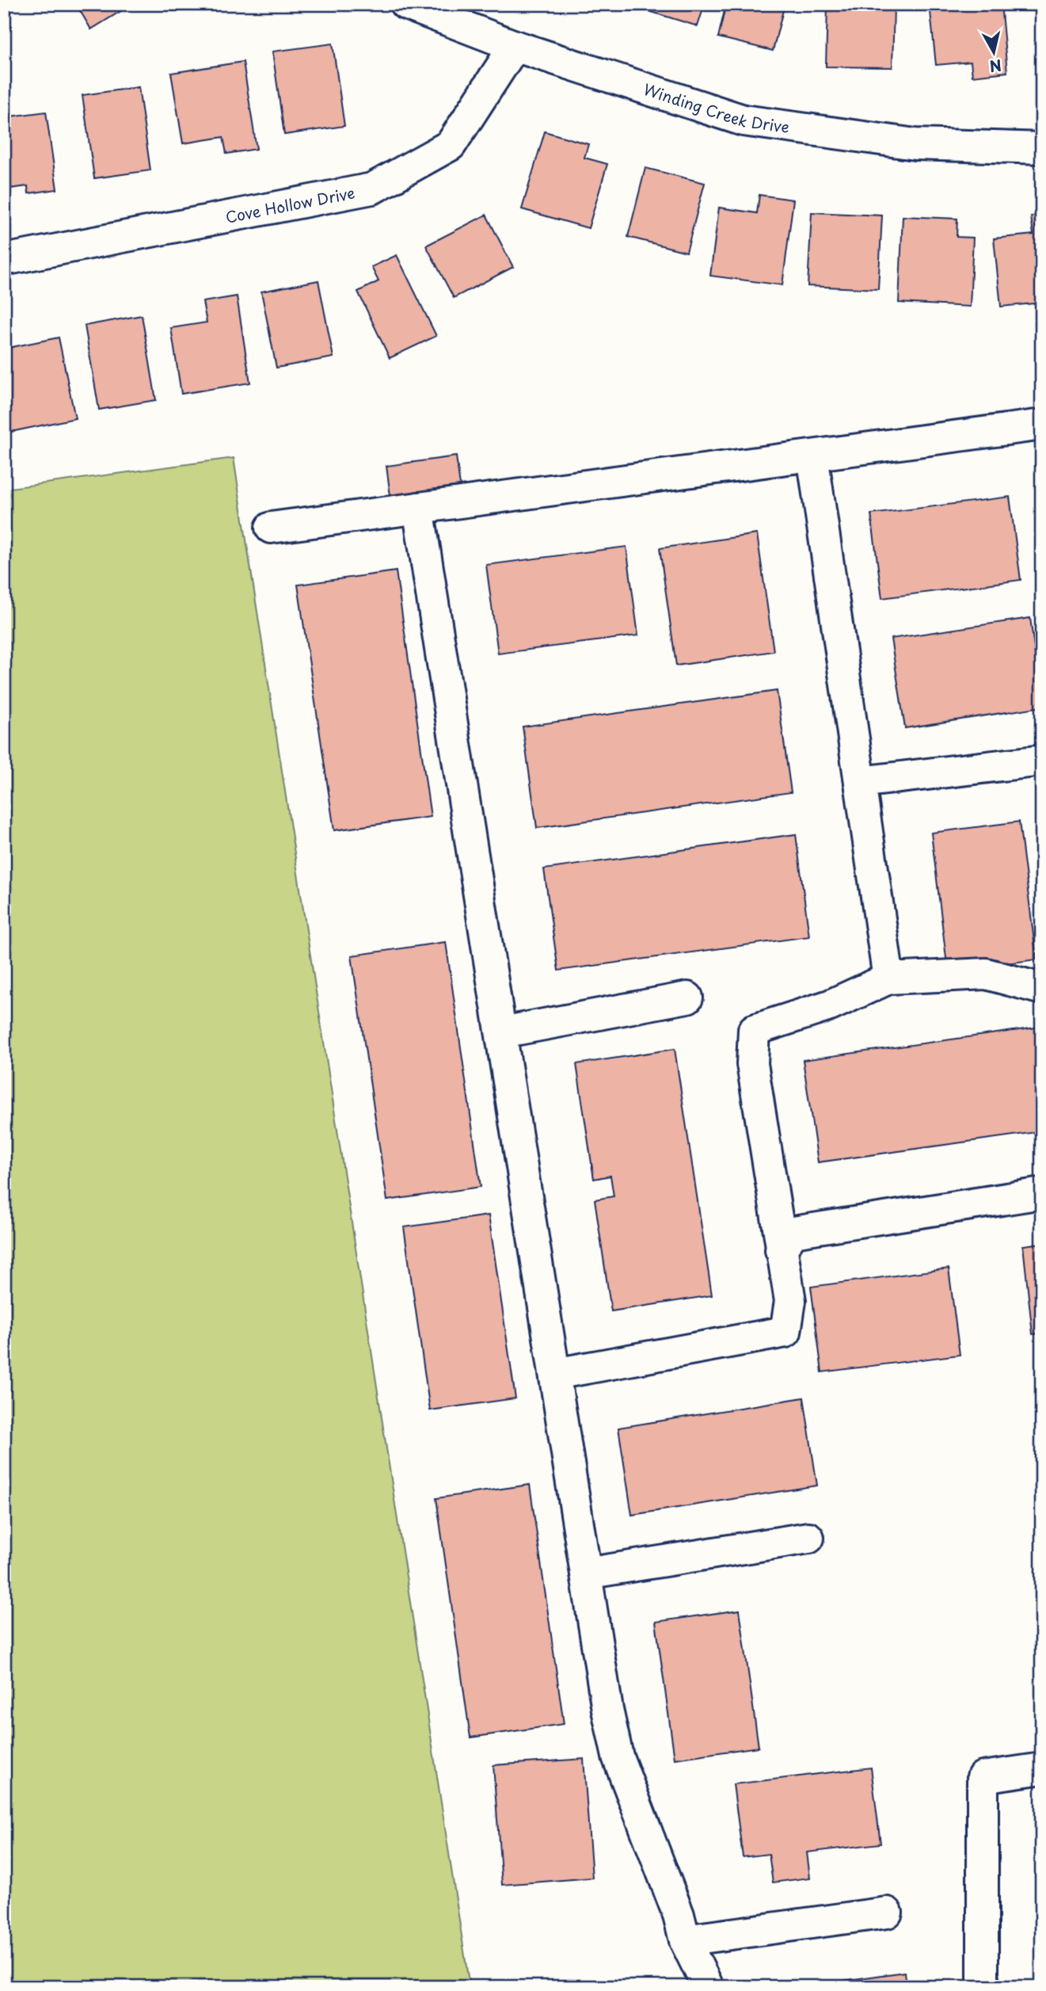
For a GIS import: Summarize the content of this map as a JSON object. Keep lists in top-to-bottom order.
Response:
{
  "streets": {
    "street": ["Winding Creek Drive", "Cove Hollow Drive"]
  },
  "crossings": [
    ["Winding Creek Drive", "Cove Hollow Drive"]
  ],
  "north": "bottom"
}
